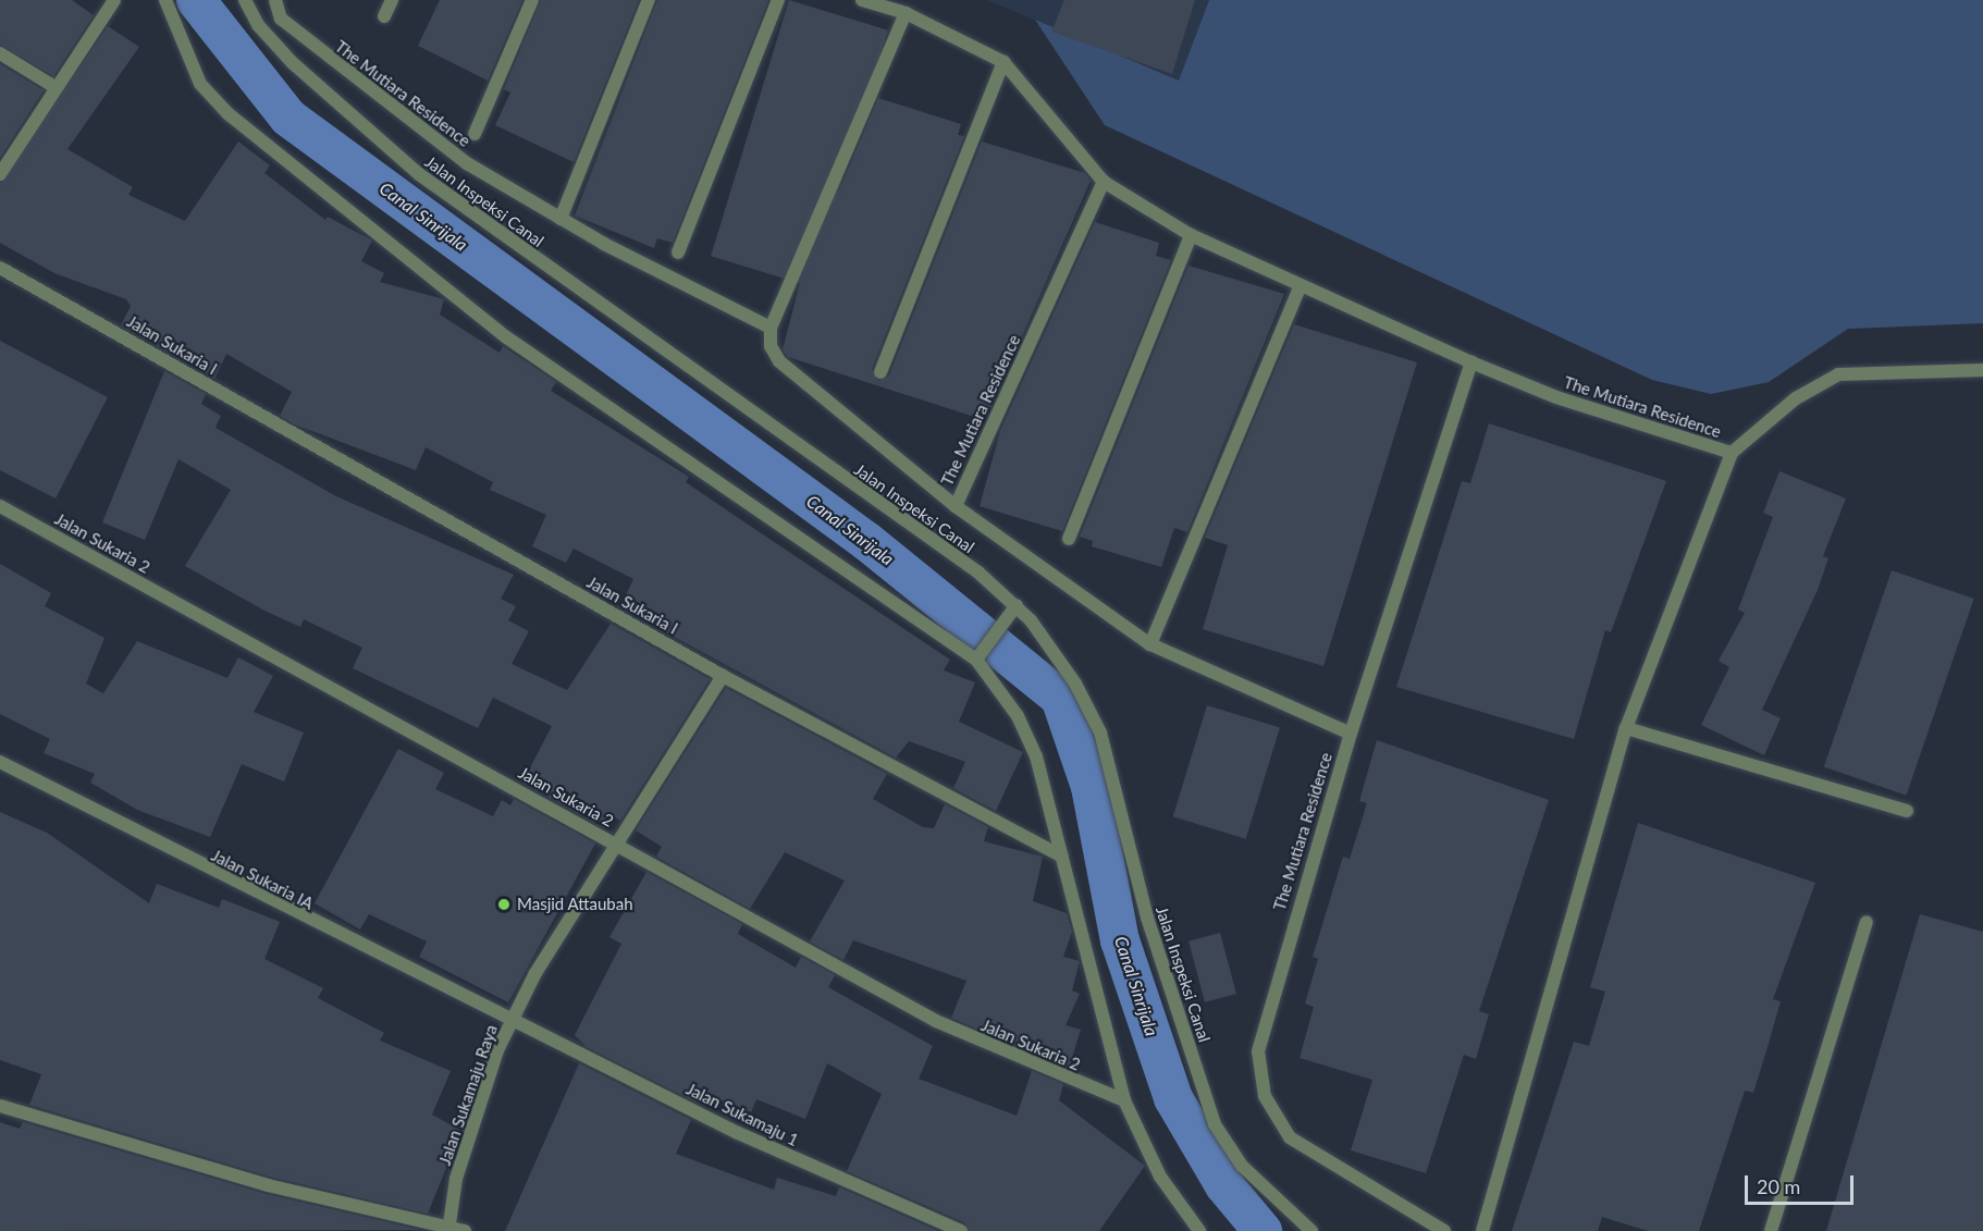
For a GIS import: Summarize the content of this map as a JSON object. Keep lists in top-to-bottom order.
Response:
{
  "streets": {
    "street": [
      "The Mutiara Residence",
      "Jalan Inspeksi Canal",
      "Jalan Sukaria I",
      "Jalan Sukaria 2",
      "Jalan Sukaria IA",
      "Jalan Sukamaju Raya",
      "Jalan Sukamaju 1"
    ]
  },
  "crossings": [
    ["Jalan Sukaria I", "Jalan Sukamaju Raya"],
    ["Jalan Sukaria 2", "Jalan Sukamaju Raya"],
    ["Jalan Sukaria IA", "Jalan Sukamaju Raya"],
    ["Jalan Sukaria IA", "Jalan Sukamaju 1"],
    ["Jalan Sukamaju Raya", "Jalan Sukamaju 1"]
  ],
  "water": ["Canal Sinrijala"],
  "places": ["Masjid Attaubah"],
  "scale_bar": "20 m"
}
